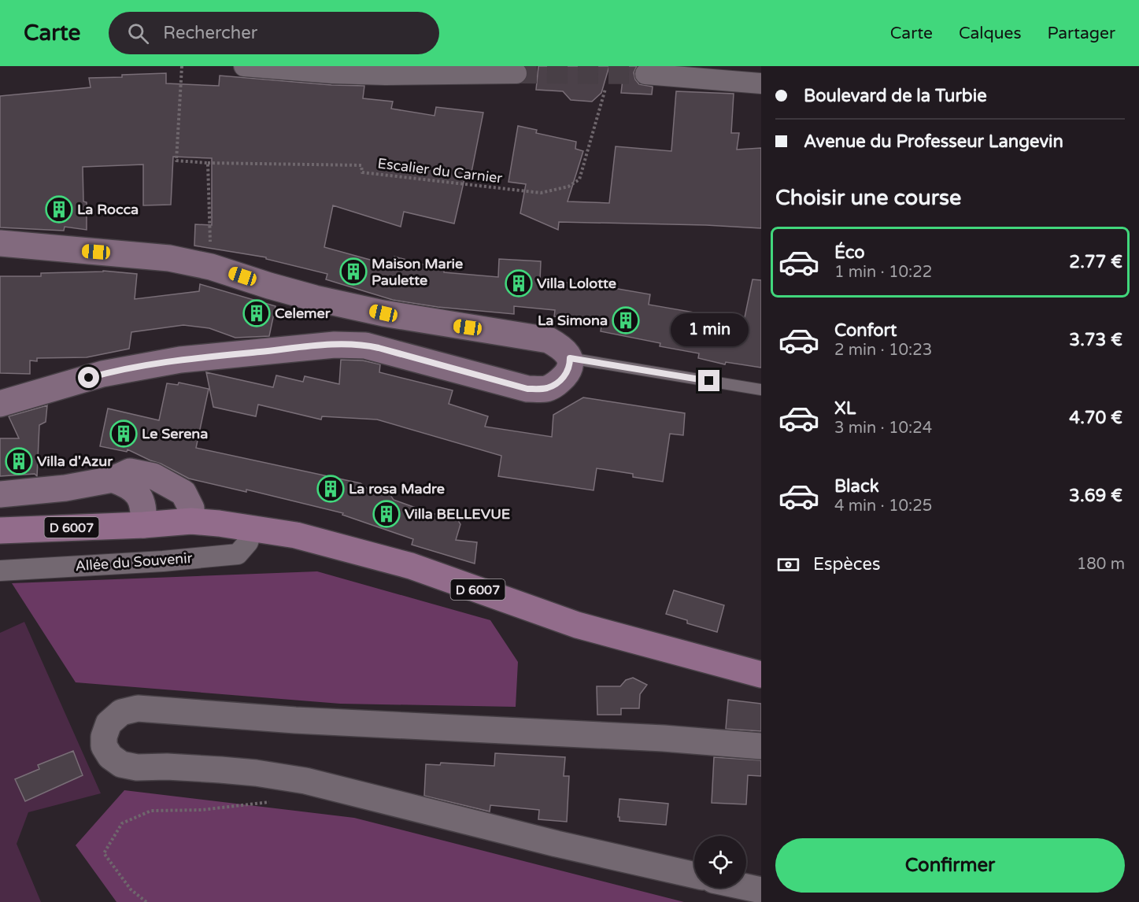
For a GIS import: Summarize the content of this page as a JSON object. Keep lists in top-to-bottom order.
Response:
{
  "streets": {
    "main road": ["D 6007"],
    "street": ["Allée du Souvenir"],
    "path": ["Escalier du Carnier"]
  },
  "crossings": [
    ["D 6007", "Allée du Souvenir"]
  ],
  "places": {
    "building": [
      "La Rocca",
      "Maison Marie Paulette",
      "Villa Lolotte",
      "Celemer",
      "La Simona",
      "Le Serena",
      "Villa d'Azur",
      "La rosa Madre",
      "Villa BELLEVUE"
    ]
  },
  "page": {
    "header": "Carte",
    "search": "Rechercher",
    "nav": ["Carte", "Calques", "Partager"],
    "banner": ["Boulevard de la Turbie", "Avenue du Professeur Langevin"],
    "heading": "Choisir une course",
    "list": [
      {
        "name": "Éco",
        "note": "1 min · 10:22",
        "value": "2.77 €"
      },
      {
        "name": "Confort",
        "note": "2 min · 10:23",
        "value": "3.73 €"
      },
      {
        "name": "XL",
        "note": "3 min · 10:24",
        "value": "4.70 €"
      },
      {
        "name": "Black",
        "note": "4 min · 10:25",
        "value": "3.69 €"
      }
    ],
    "bubble": "1 min",
    "pay": ["Espèces", "180 m"],
    "buttons": "Confirmer"
  }
}
